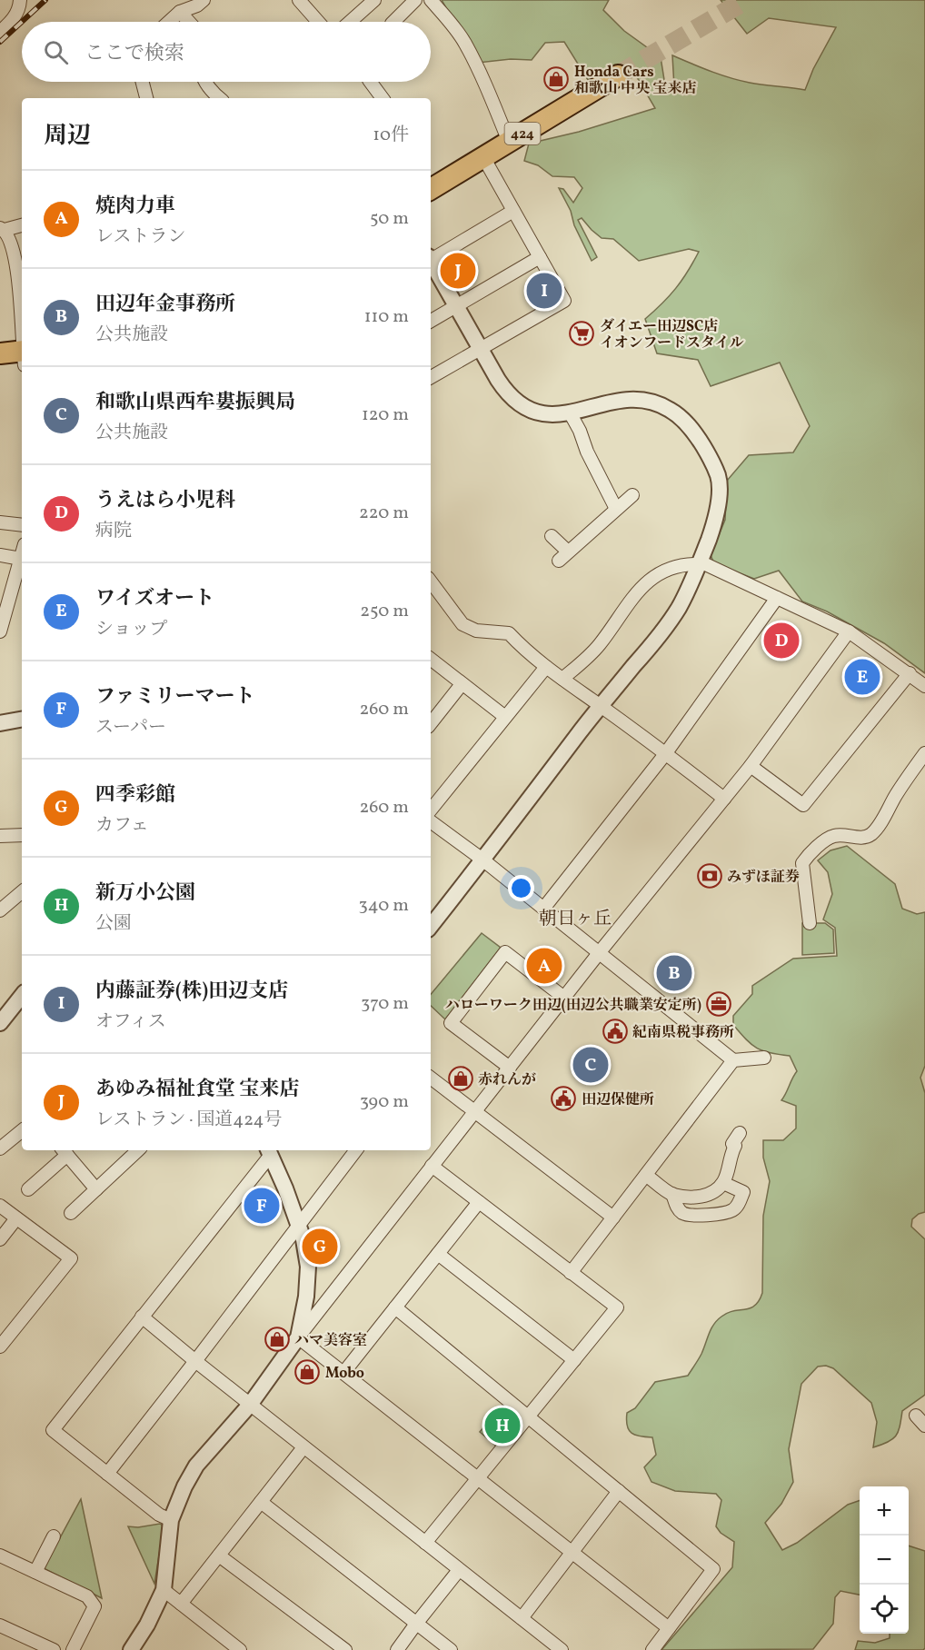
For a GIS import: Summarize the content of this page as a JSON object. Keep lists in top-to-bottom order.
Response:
{
  "streets": {
    "highway": ["424"]
  },
  "districts": ["朝日ヶ丘"],
  "places": {
    "shop": [
      "Honda Cars 和歌山 中央 宝来店",
      "赤れんが",
      "ハマ美容室",
      "Mobo"
    ],
    "supermarket": ["ダイエー田辺SC店 イオンフードスタイル"],
    "bank": ["みずほ証券"],
    "office": ["ハローワーク田辺(田辺公共職業安定所)"],
    "public building": ["紀南県税事務所", "田辺保健所"]
  },
  "page": {
    "search": "ここで検索",
    "heading": ["周辺", "10件"],
    "list": [
      {
        "mark": "A",
        "name": "焼肉力車",
        "note": "レストラン",
        "value": "50 m"
      },
      {
        "mark": "B",
        "name": "田辺年金事務所",
        "note": "公共施設",
        "value": "110 m"
      },
      {
        "mark": "C",
        "name": "和歌山県西牟婁振興局",
        "note": "公共施設",
        "value": "120 m"
      },
      {
        "mark": "D",
        "name": "うえはら小児科",
        "note": "病院",
        "value": "220 m"
      },
      {
        "mark": "E",
        "name": "ワイズオート",
        "note": "ショップ",
        "value": "250 m"
      },
      {
        "mark": "F",
        "name": "ファミリーマート",
        "note": "スーパー",
        "value": "260 m"
      },
      {
        "mark": "G",
        "name": "四季彩館",
        "note": "カフェ",
        "value": "260 m"
      },
      {
        "mark": "H",
        "name": "新万小公園",
        "note": "公園",
        "value": "340 m"
      },
      {
        "mark": "I",
        "name": "内藤証券(株)田辺支店",
        "note": "オフィス",
        "value": "370 m"
      },
      {
        "mark": "J",
        "name": "あゆみ福祉食堂 宝来店",
        "note": "レストラン · 国道424号",
        "value": "390 m"
      }
    ],
    "pins": [
      "J",
      "I",
      "D",
      "E",
      "A",
      "B",
      "C",
      "F",
      "G",
      "H"
    ],
    "map_buttons": ["+", "−"]
  }
}
